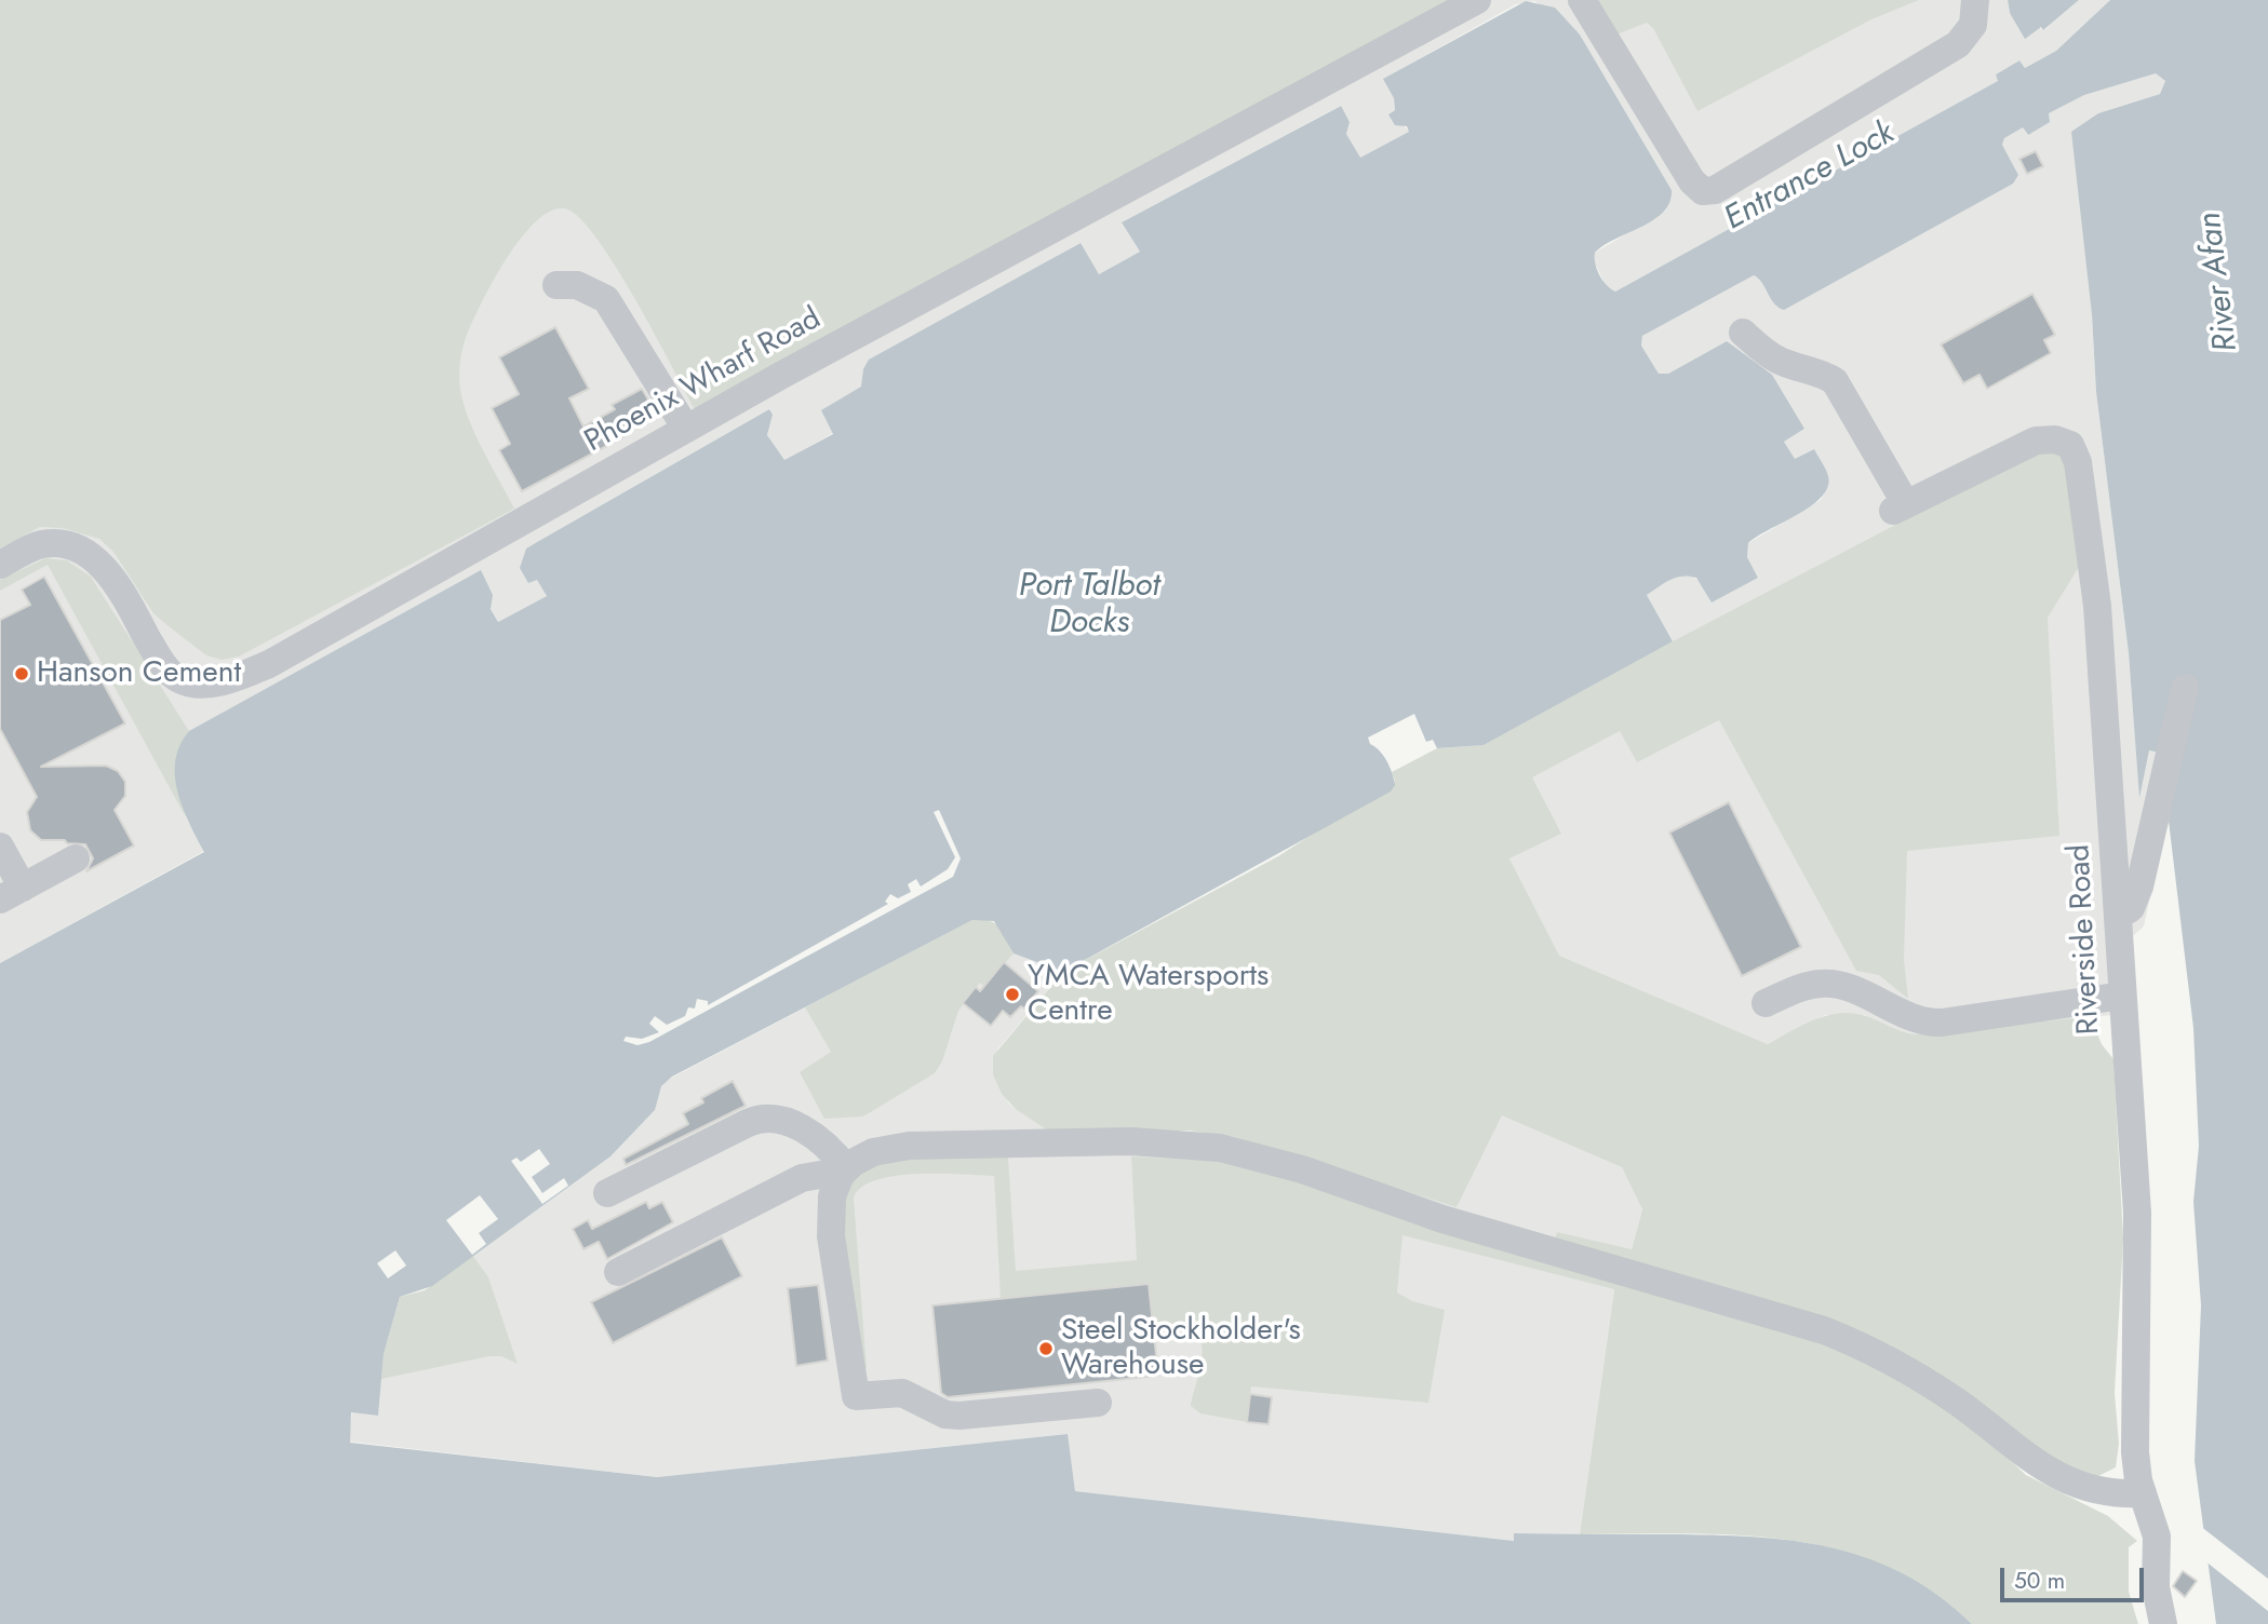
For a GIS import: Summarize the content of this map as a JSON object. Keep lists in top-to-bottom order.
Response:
{
  "streets": {
    "street": ["Phoenix Wharf Road", "Riverside Road"]
  },
  "water": ["Entrance Lock", "River Afan", "Port Talbot Docks"],
  "places": ["Hanson Cement", "YMCA Watersports Centre", "Steel Stockholder's Warehouse"],
  "scale_bar": "50 m"
}
